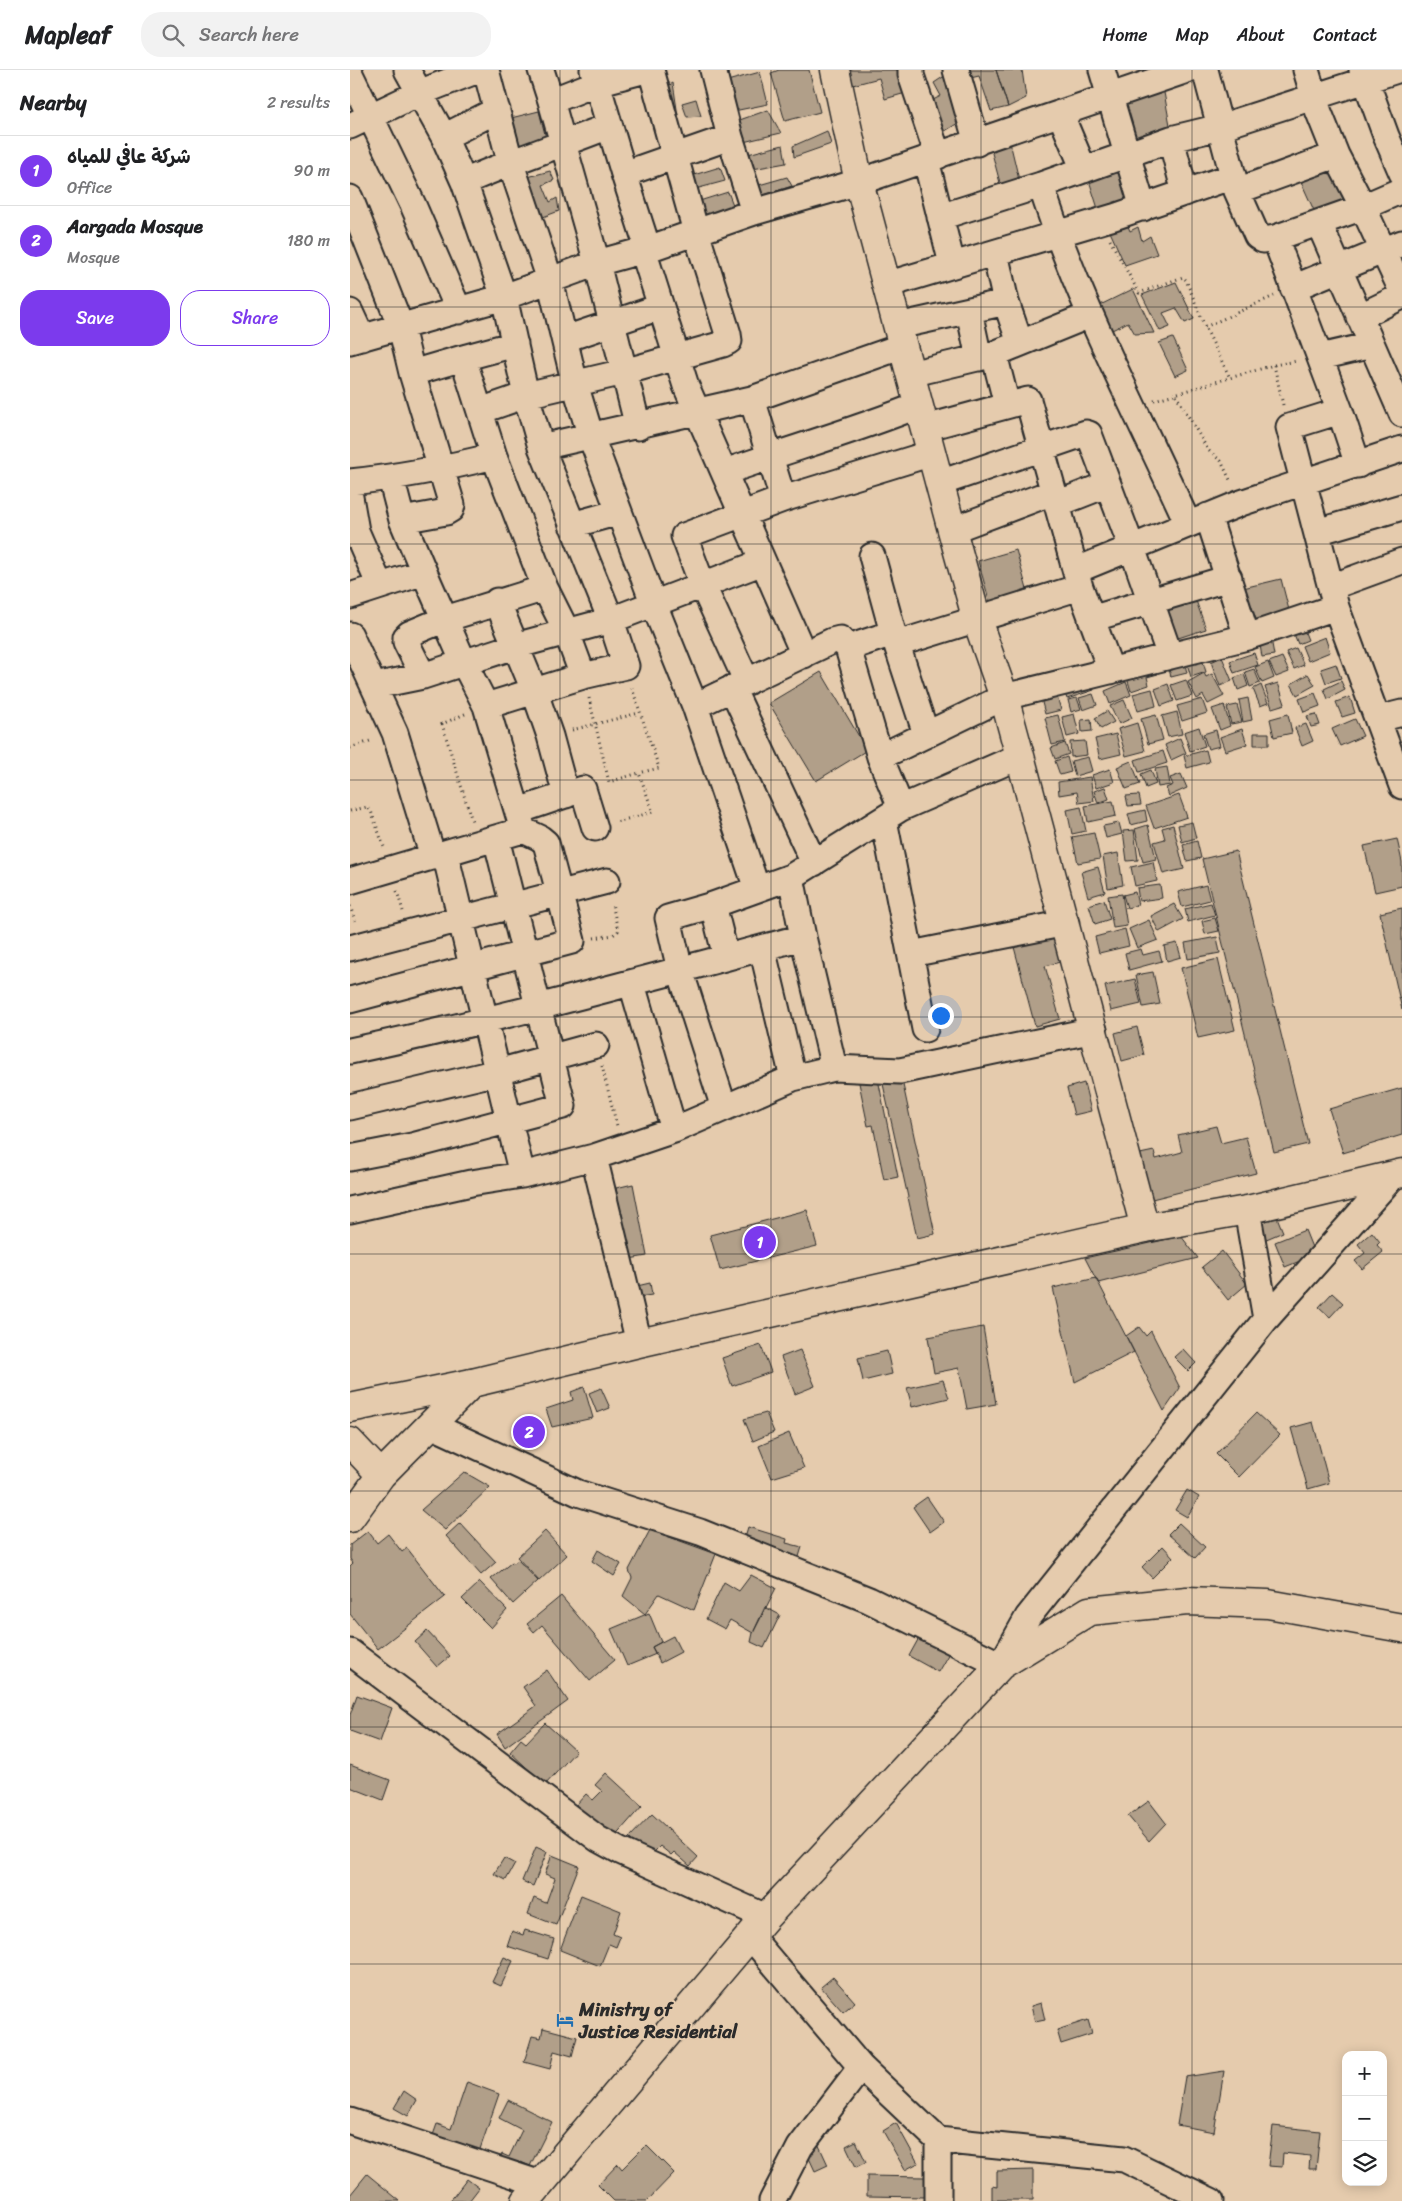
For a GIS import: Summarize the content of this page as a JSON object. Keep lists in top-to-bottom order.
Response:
{
  "places": {
    "hotel": ["Ministry of Justice Residential"]
  },
  "page": {
    "header": "Mapleaf",
    "search": "Search here",
    "nav": [
      "Home",
      "Map",
      "About",
      "Contact"
    ],
    "heading": ["Nearby", "2 results"],
    "list": [
      {
        "mark": "1",
        "name": "شركة عافي للمياه",
        "note": "Office",
        "value": "90 m"
      },
      {
        "mark": "2",
        "name": "Aargada Mosque",
        "note": "Mosque",
        "value": "180 m"
      }
    ],
    "buttons": ["Save", "Share"],
    "pins": ["1", "2"],
    "map_buttons": ["+", "−"]
  }
}
